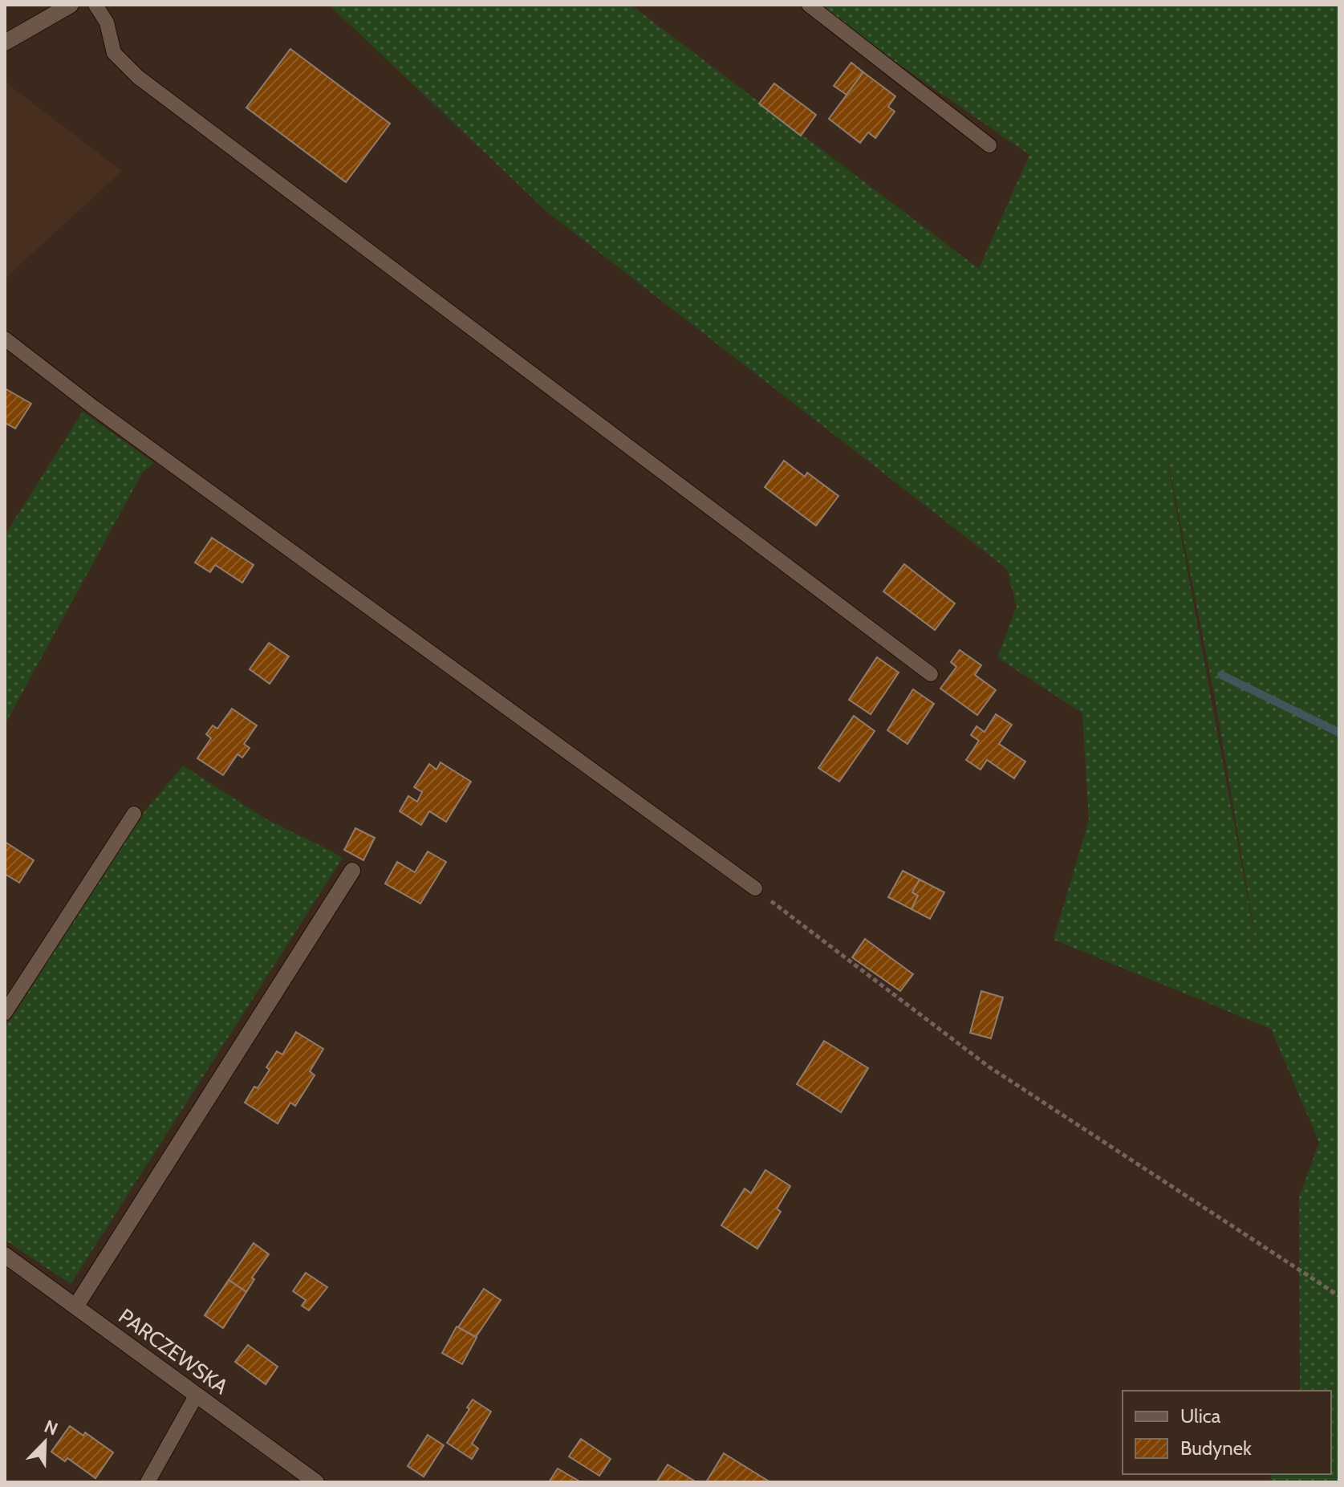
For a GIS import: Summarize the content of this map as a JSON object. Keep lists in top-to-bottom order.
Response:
{
  "streets": {
    "street": ["PARCZEWSKA"]
  },
  "legend": ["Ulica", "Budynek"],
  "north": "top right"
}
